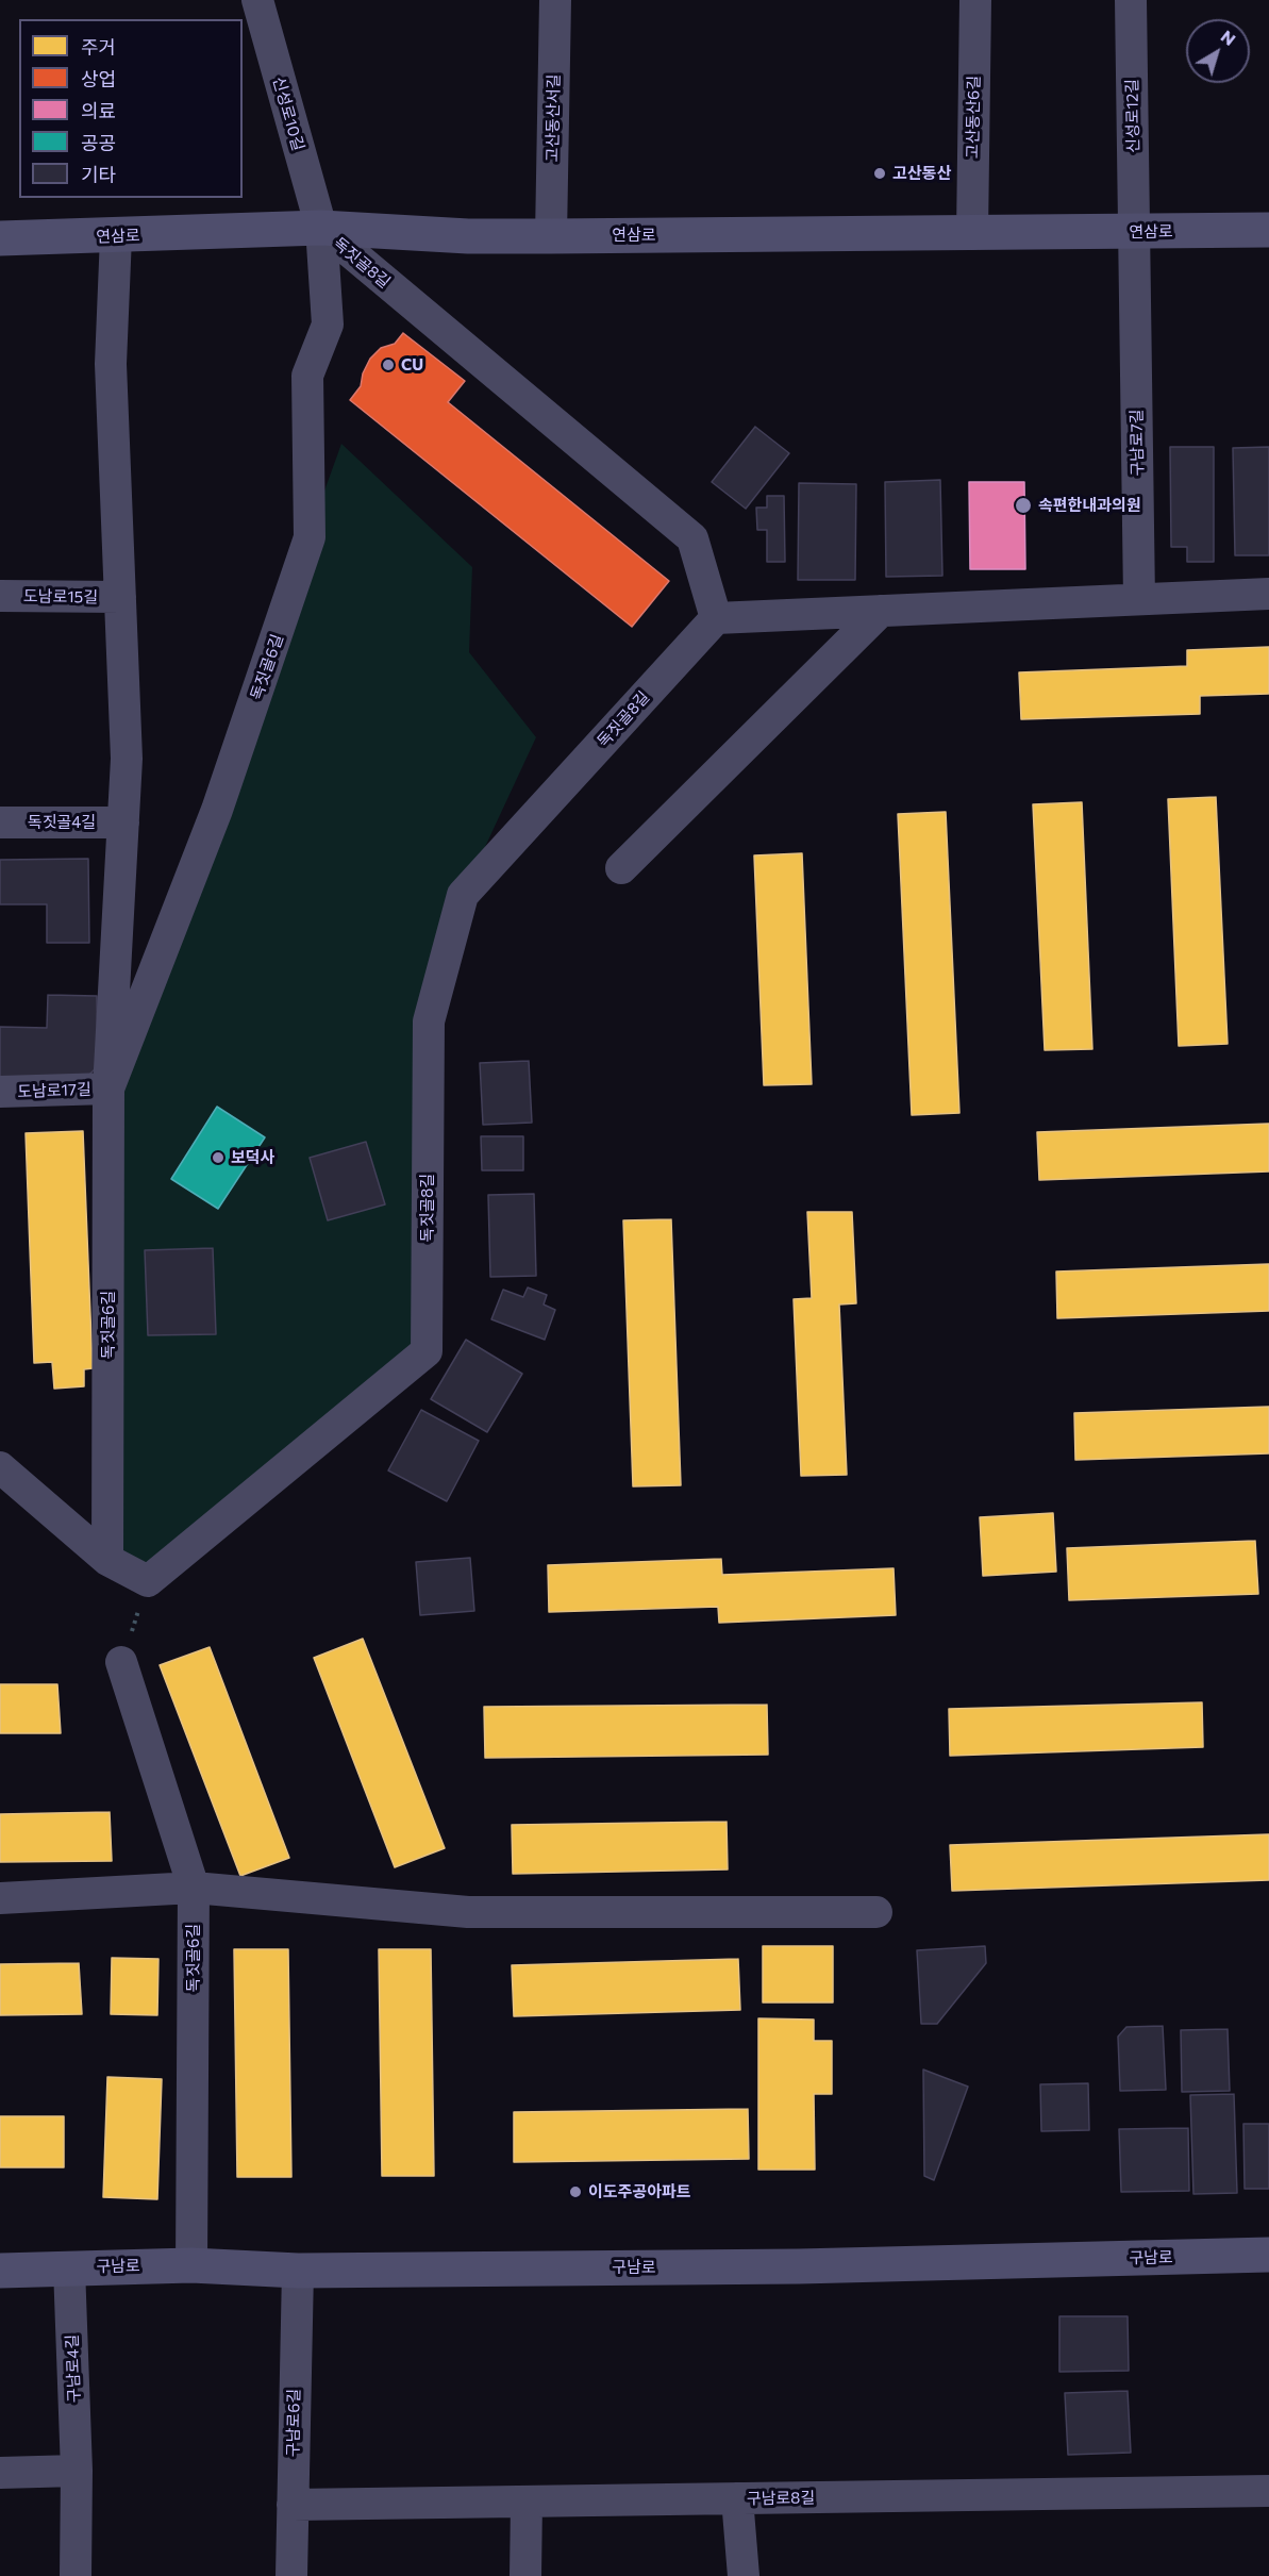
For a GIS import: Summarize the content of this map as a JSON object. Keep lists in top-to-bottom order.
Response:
{
  "streets": {
    "main road": ["연삼로", "구남로"],
    "street": [
      "신성로10길",
      "신성로12길",
      "고산동산6길",
      "고산동산서길",
      "독짓골8길",
      "구남로7길",
      "도남로15길",
      "독짓골6길",
      "독짓골4길",
      "도남로17길",
      "구남로4길",
      "구남로6길",
      "구남로8길"
    ]
  },
  "crossings": [
    ["신성로10길", "연삼로"],
    ["신성로10길", "독짓골8길"],
    ["신성로10길", "독짓골6길"],
    ["신성로12길", "연삼로"],
    ["신성로12길", "구남로7길"],
    ["고산동산6길", "연삼로"],
    ["고산동산서길", "연삼로"],
    ["연삼로", "독짓골8길"],
    ["연삼로", "구남로7길"],
    ["연삼로", "독짓골6길"],
    ["독짓골8길", "독짓골6길"],
    ["도남로15길", "독짓골6길"],
    ["독짓골6길", "독짓골4길"],
    ["독짓골6길", "도남로17길"],
    ["독짓골6길", "구남로"],
    ["구남로", "구남로4길"],
    ["구남로", "구남로6길"],
    ["구남로6길", "구남로8길"]
  ],
  "places": [
    "고산동산",
    "CU",
    "속편한내과의원",
    "보덕사",
    "이도주공아파트"
  ],
  "legend": [
    "주거",
    "상업",
    "의료",
    "공공",
    "기타"
  ],
  "north": "top right"
}
